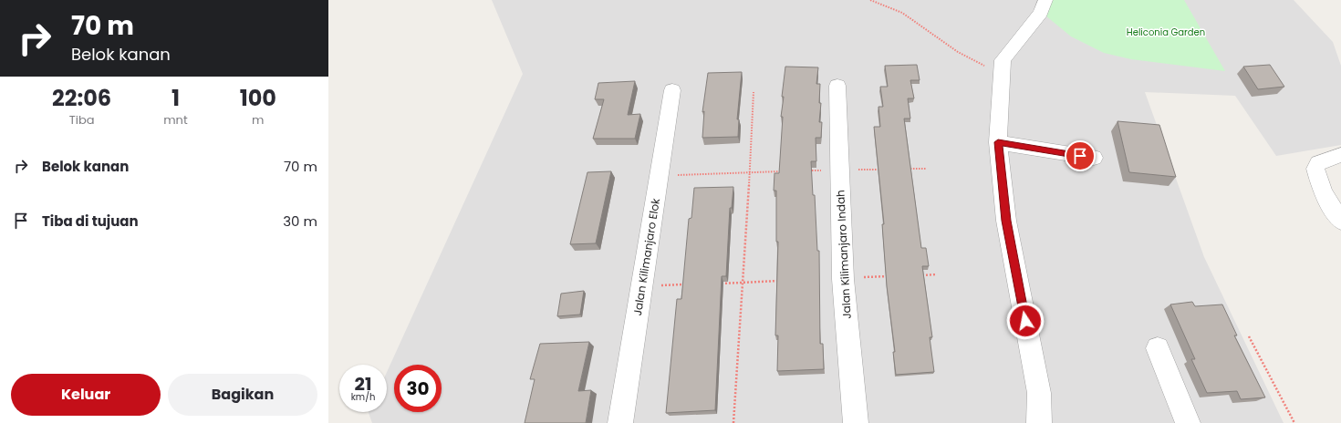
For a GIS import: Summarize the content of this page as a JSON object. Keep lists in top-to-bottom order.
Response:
{
  "streets": {
    "street": ["Jalan Kilimanjaro Indah", "Jalan Kilimanjaro Elok"]
  },
  "parks": ["Heliconia Garden"],
  "page": {
    "turn": ["70 m", "Belok kanan"],
    "eta": [
      "22:06",
      "Tiba",
      "1",
      "mnt",
      "100",
      "m"
    ],
    "list": [
      {
        "name": "Belok kanan",
        "value": "70 m"
      },
      {
        "name": "Tiba di tujuan",
        "value": "30 m"
      }
    ],
    "speed": "21 km/h",
    "limit": "30",
    "buttons": ["Keluar", "Bagikan"]
  }
}
